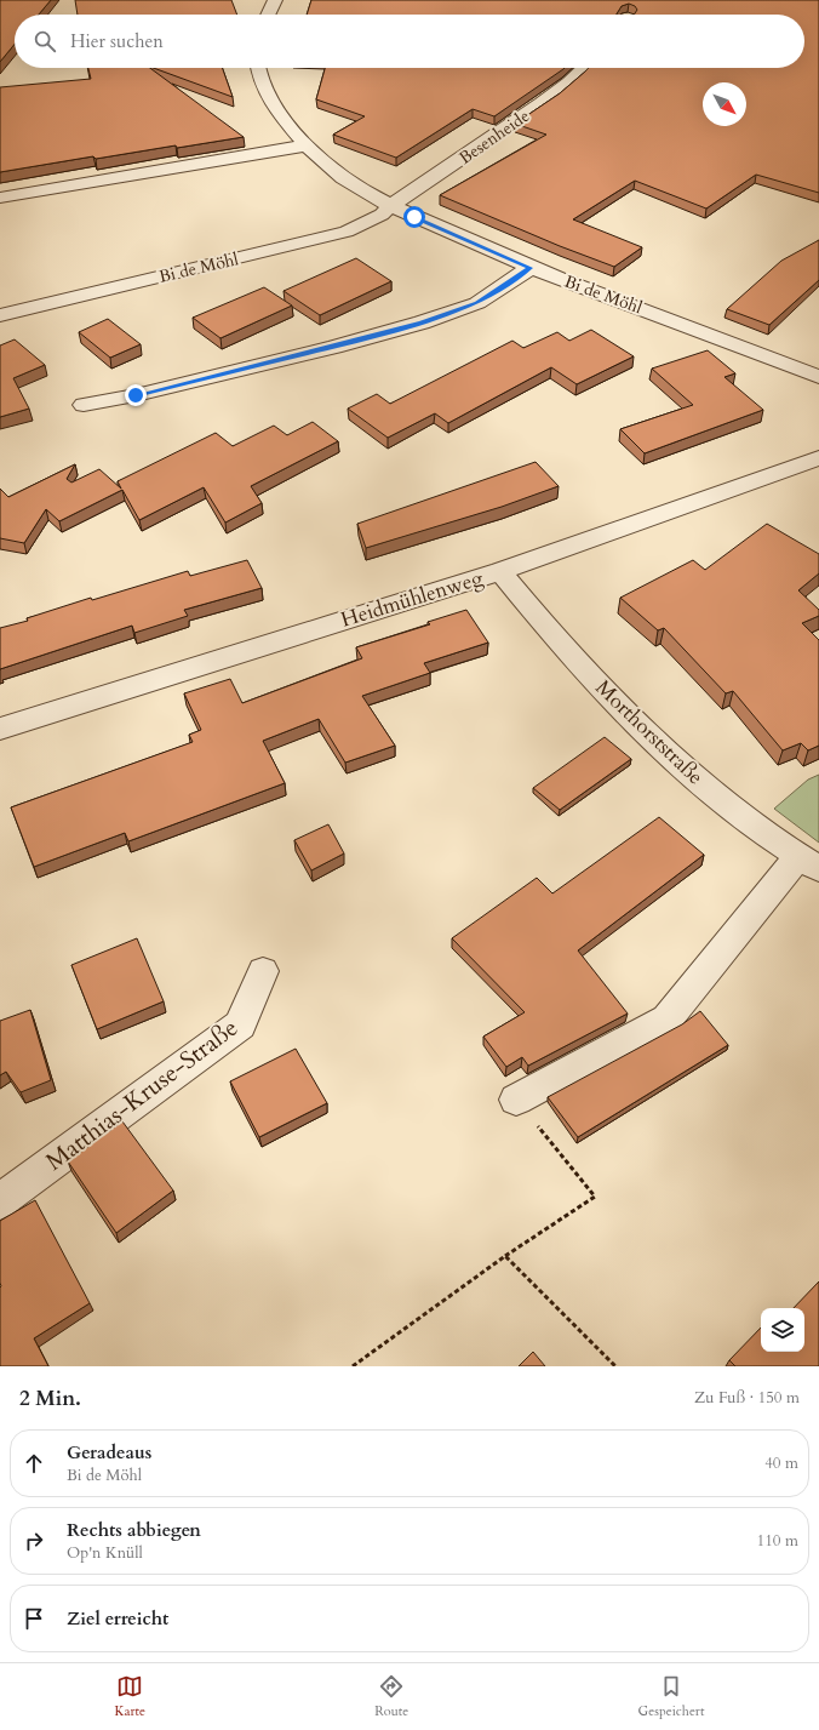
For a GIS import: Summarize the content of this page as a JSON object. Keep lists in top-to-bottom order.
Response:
{
  "streets": {
    "street": [
      "Besenheide",
      "Bi de Möhl",
      "Heidmühlenweg",
      "Morthorststraße",
      "Matthias-Kruse-Straße"
    ]
  },
  "crossings": [
    ["Besenheide", "Bi de Möhl"],
    ["Heidmühlenweg", "Morthorststraße"]
  ],
  "north": "bottom right",
  "page": {
    "search": "Hier suchen",
    "heading": ["2 Min.", "Zu Fuß · 150 m"],
    "list": [
      ["Geradeaus", "Bi de Möhl", "40 m"],
      ["Rechts abbiegen", "Op'n Knüll", "110 m"],
      "Ziel erreicht"
    ],
    "nav": ["Karte", "Route", "Gespeichert"]
  }
}
